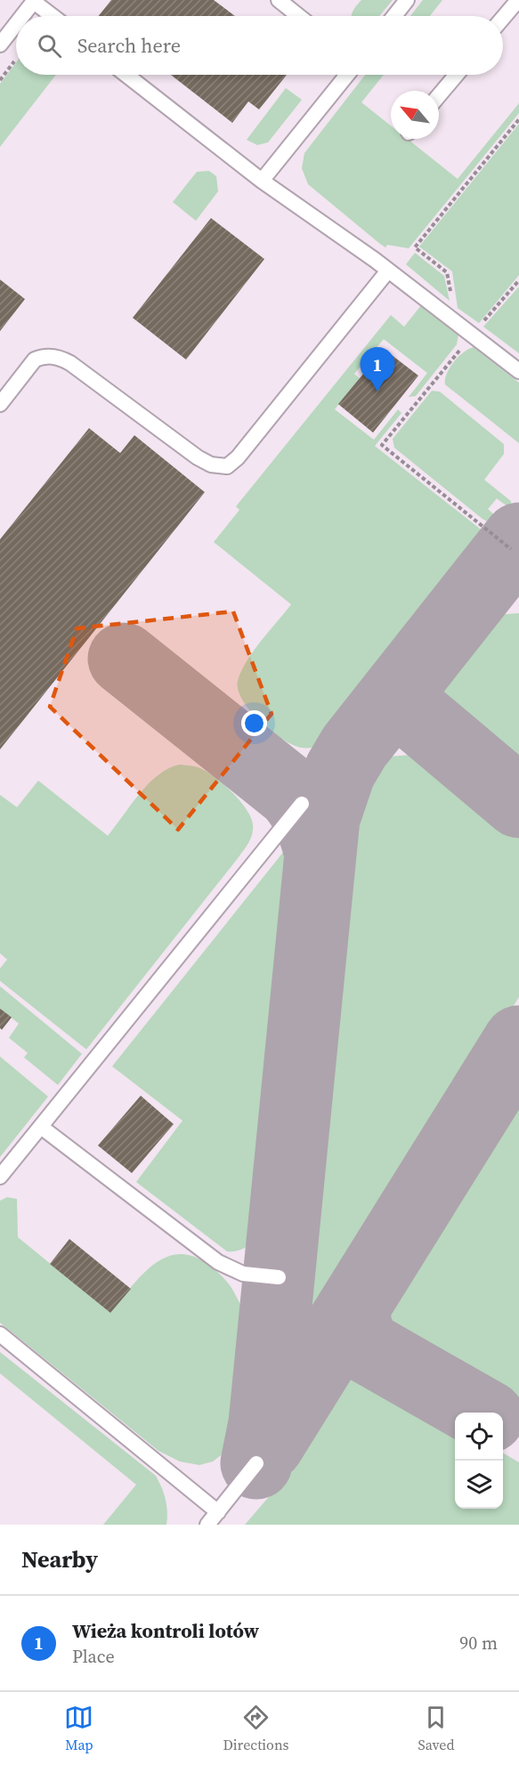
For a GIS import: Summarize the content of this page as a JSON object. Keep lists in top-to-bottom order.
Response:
{
  "north": "top left",
  "page": {
    "search": "Search here",
    "pins": "1",
    "heading": "Nearby",
    "list": [
      {
        "mark": "1",
        "name": "Wieża kontroli lotów",
        "note": "Place",
        "value": "90 m"
      }
    ],
    "nav": ["Map", "Directions", "Saved"]
  }
}
